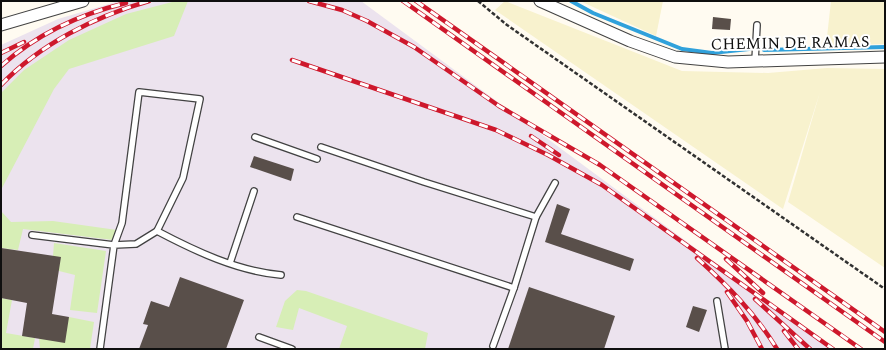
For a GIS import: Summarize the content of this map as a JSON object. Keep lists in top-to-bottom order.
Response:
{
  "streets": {
    "street": ["CHEMIN DE RAMAS"]
  }
}
